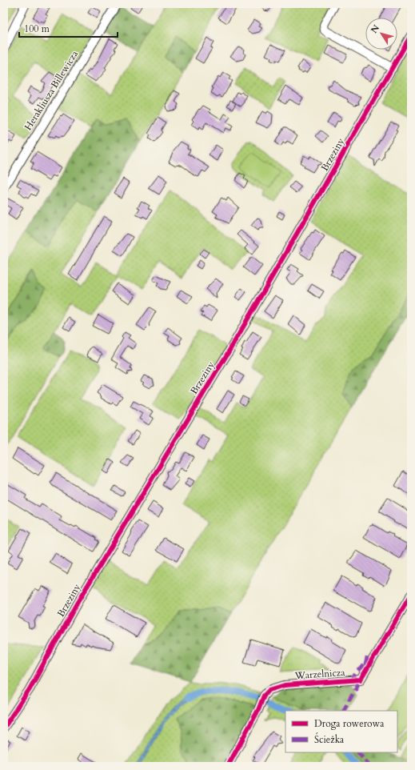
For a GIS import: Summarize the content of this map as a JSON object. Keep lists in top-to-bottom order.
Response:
{
  "streets": {
    "street": ["Herakliusza Billewicza", "Brzeziny", "Warzelnicza"]
  },
  "legend": ["Droga rowerowa", "Ścieżka"],
  "scale_bar": "100 m",
  "north": "top left"
}
